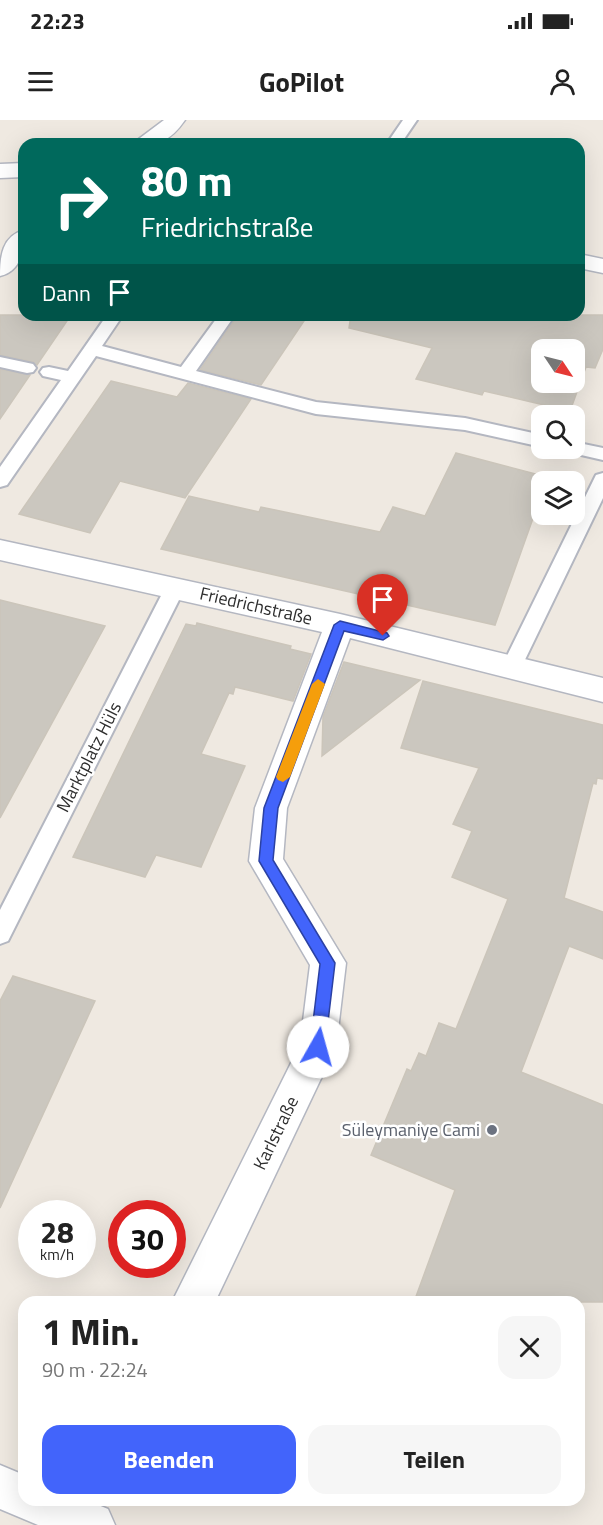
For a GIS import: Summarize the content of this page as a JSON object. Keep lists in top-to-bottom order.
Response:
{
  "streets": {
    "street": ["Friedrichstraße", "Karlstraße"],
    "lane": ["Marktplatz Hüls"]
  },
  "crossings": [
    ["Friedrichstraße", "Marktplatz Hüls"],
    ["Friedrichstraße", "Karlstraße"]
  ],
  "places": ["Süleymaniye Cami"],
  "north": "bottom right",
  "page": {
    "status": "22:23",
    "header": "GoPilot",
    "turn": ["80 m", "Friedrichstraße"],
    "then": "Dann",
    "speed": "28 km/h",
    "limit": "30",
    "heading": ["1 Min.", "90 m · 22:24"],
    "buttons": ["Beenden", "Teilen"]
  }
}
